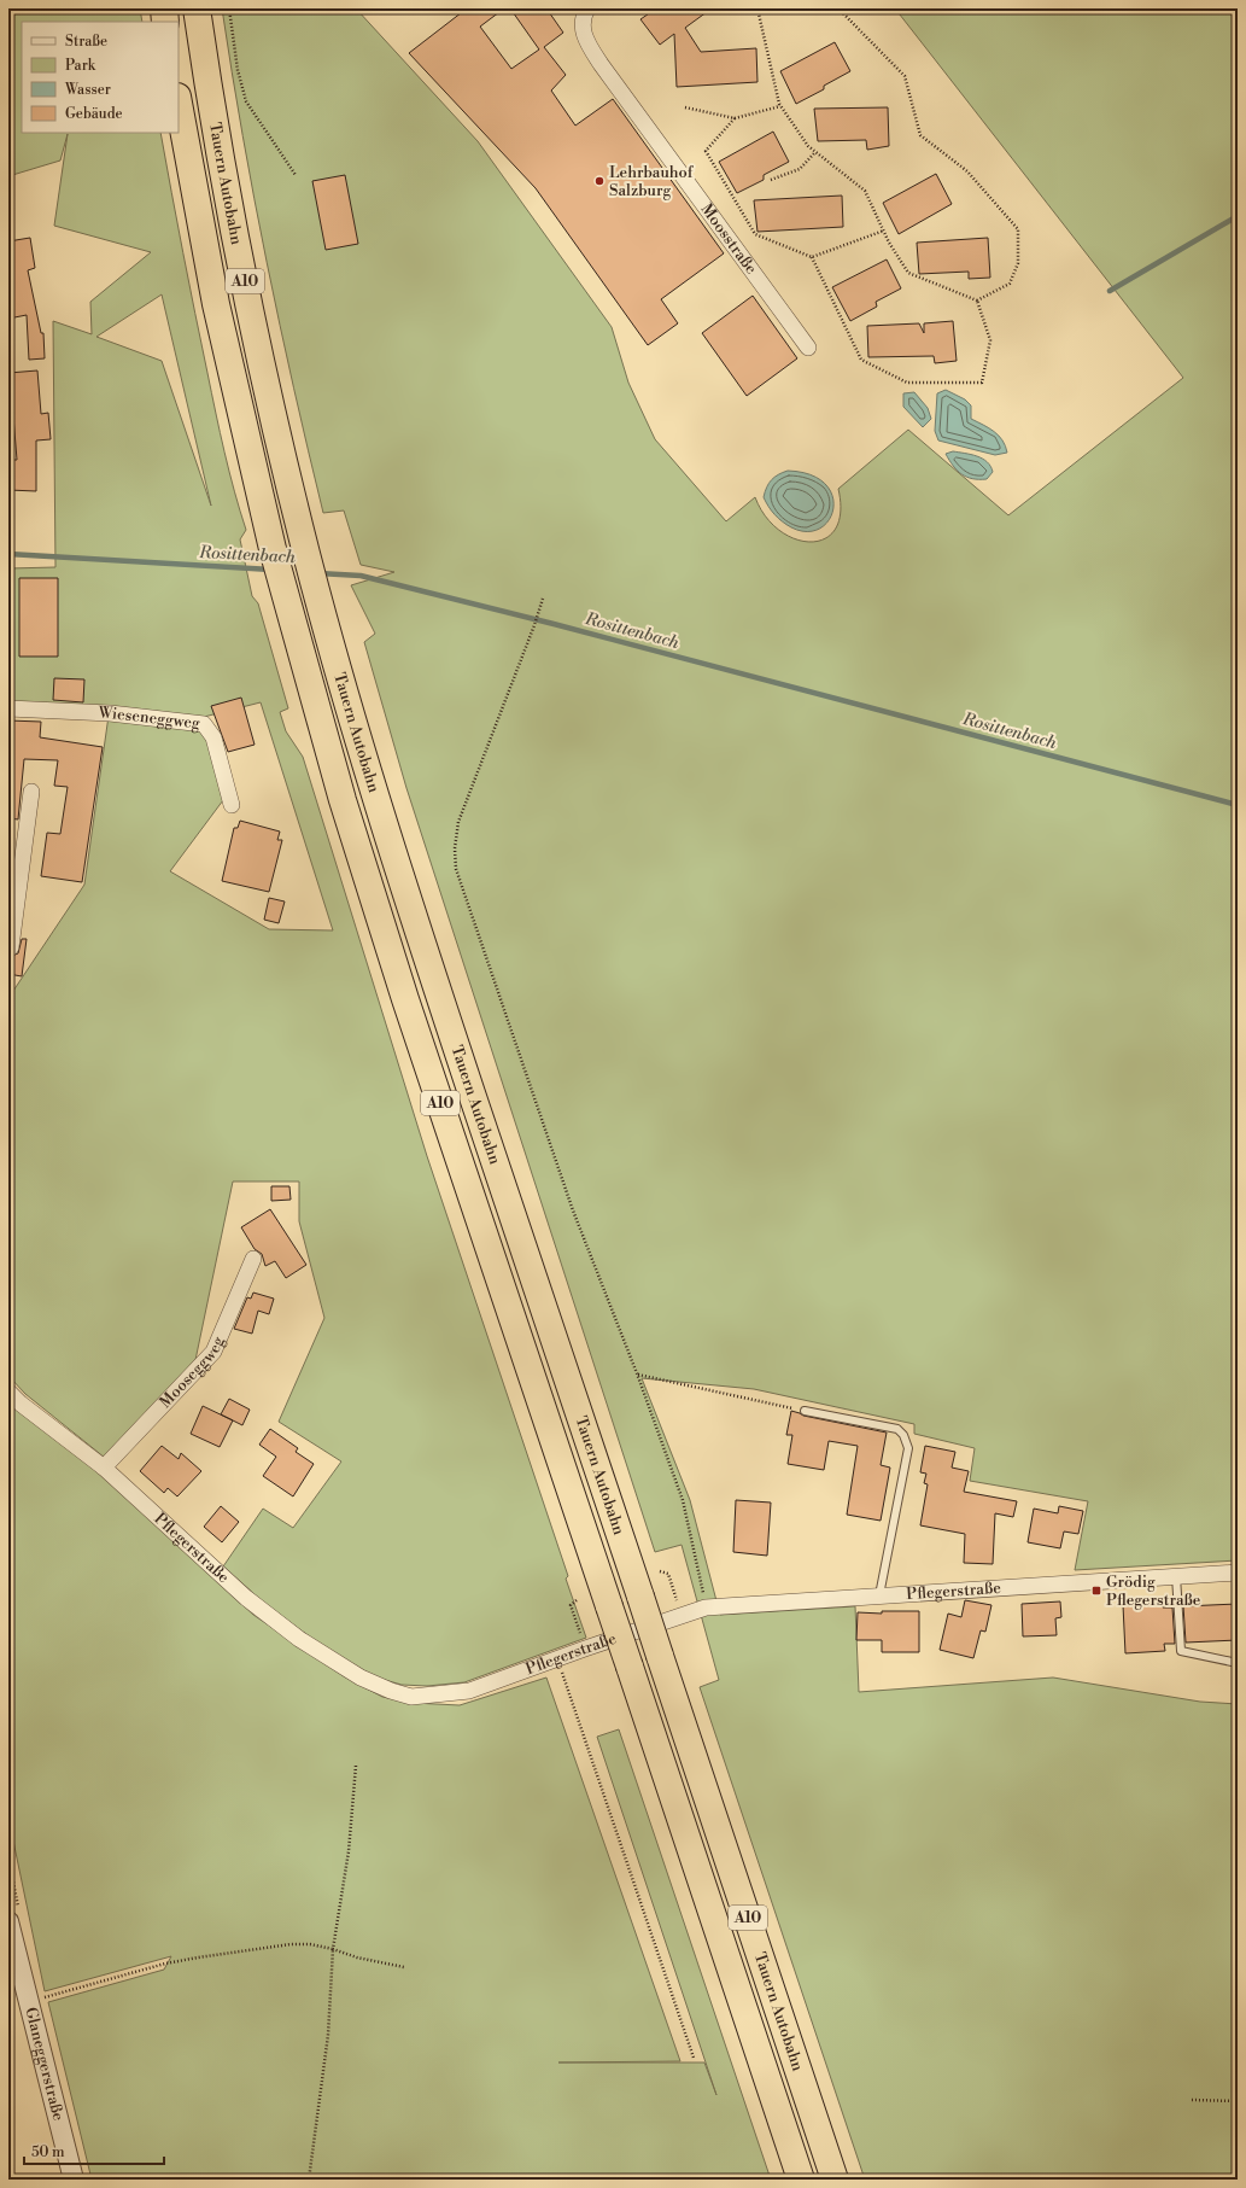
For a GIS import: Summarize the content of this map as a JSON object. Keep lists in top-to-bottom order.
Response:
{
  "streets": {
    "highway": ["Tauern Autobahn", "A10"],
    "street": [
      "Moosstraße",
      "Wieseneggweg",
      "Mooseggweg",
      "Pflegerstraße",
      "Glaneggerstraße"
    ]
  },
  "crossings": [
    ["Mooseggweg", "Pflegerstraße"]
  ],
  "water": ["Rosittenbach"],
  "places": {
    "other": ["Lehrbauhof Salzburg"],
    "transit": ["Grödig Pflegerstraße"]
  },
  "legend": [
    "Straße",
    "Park",
    "Wasser",
    "Gebäude"
  ],
  "scale_bar": "50 m"
}
